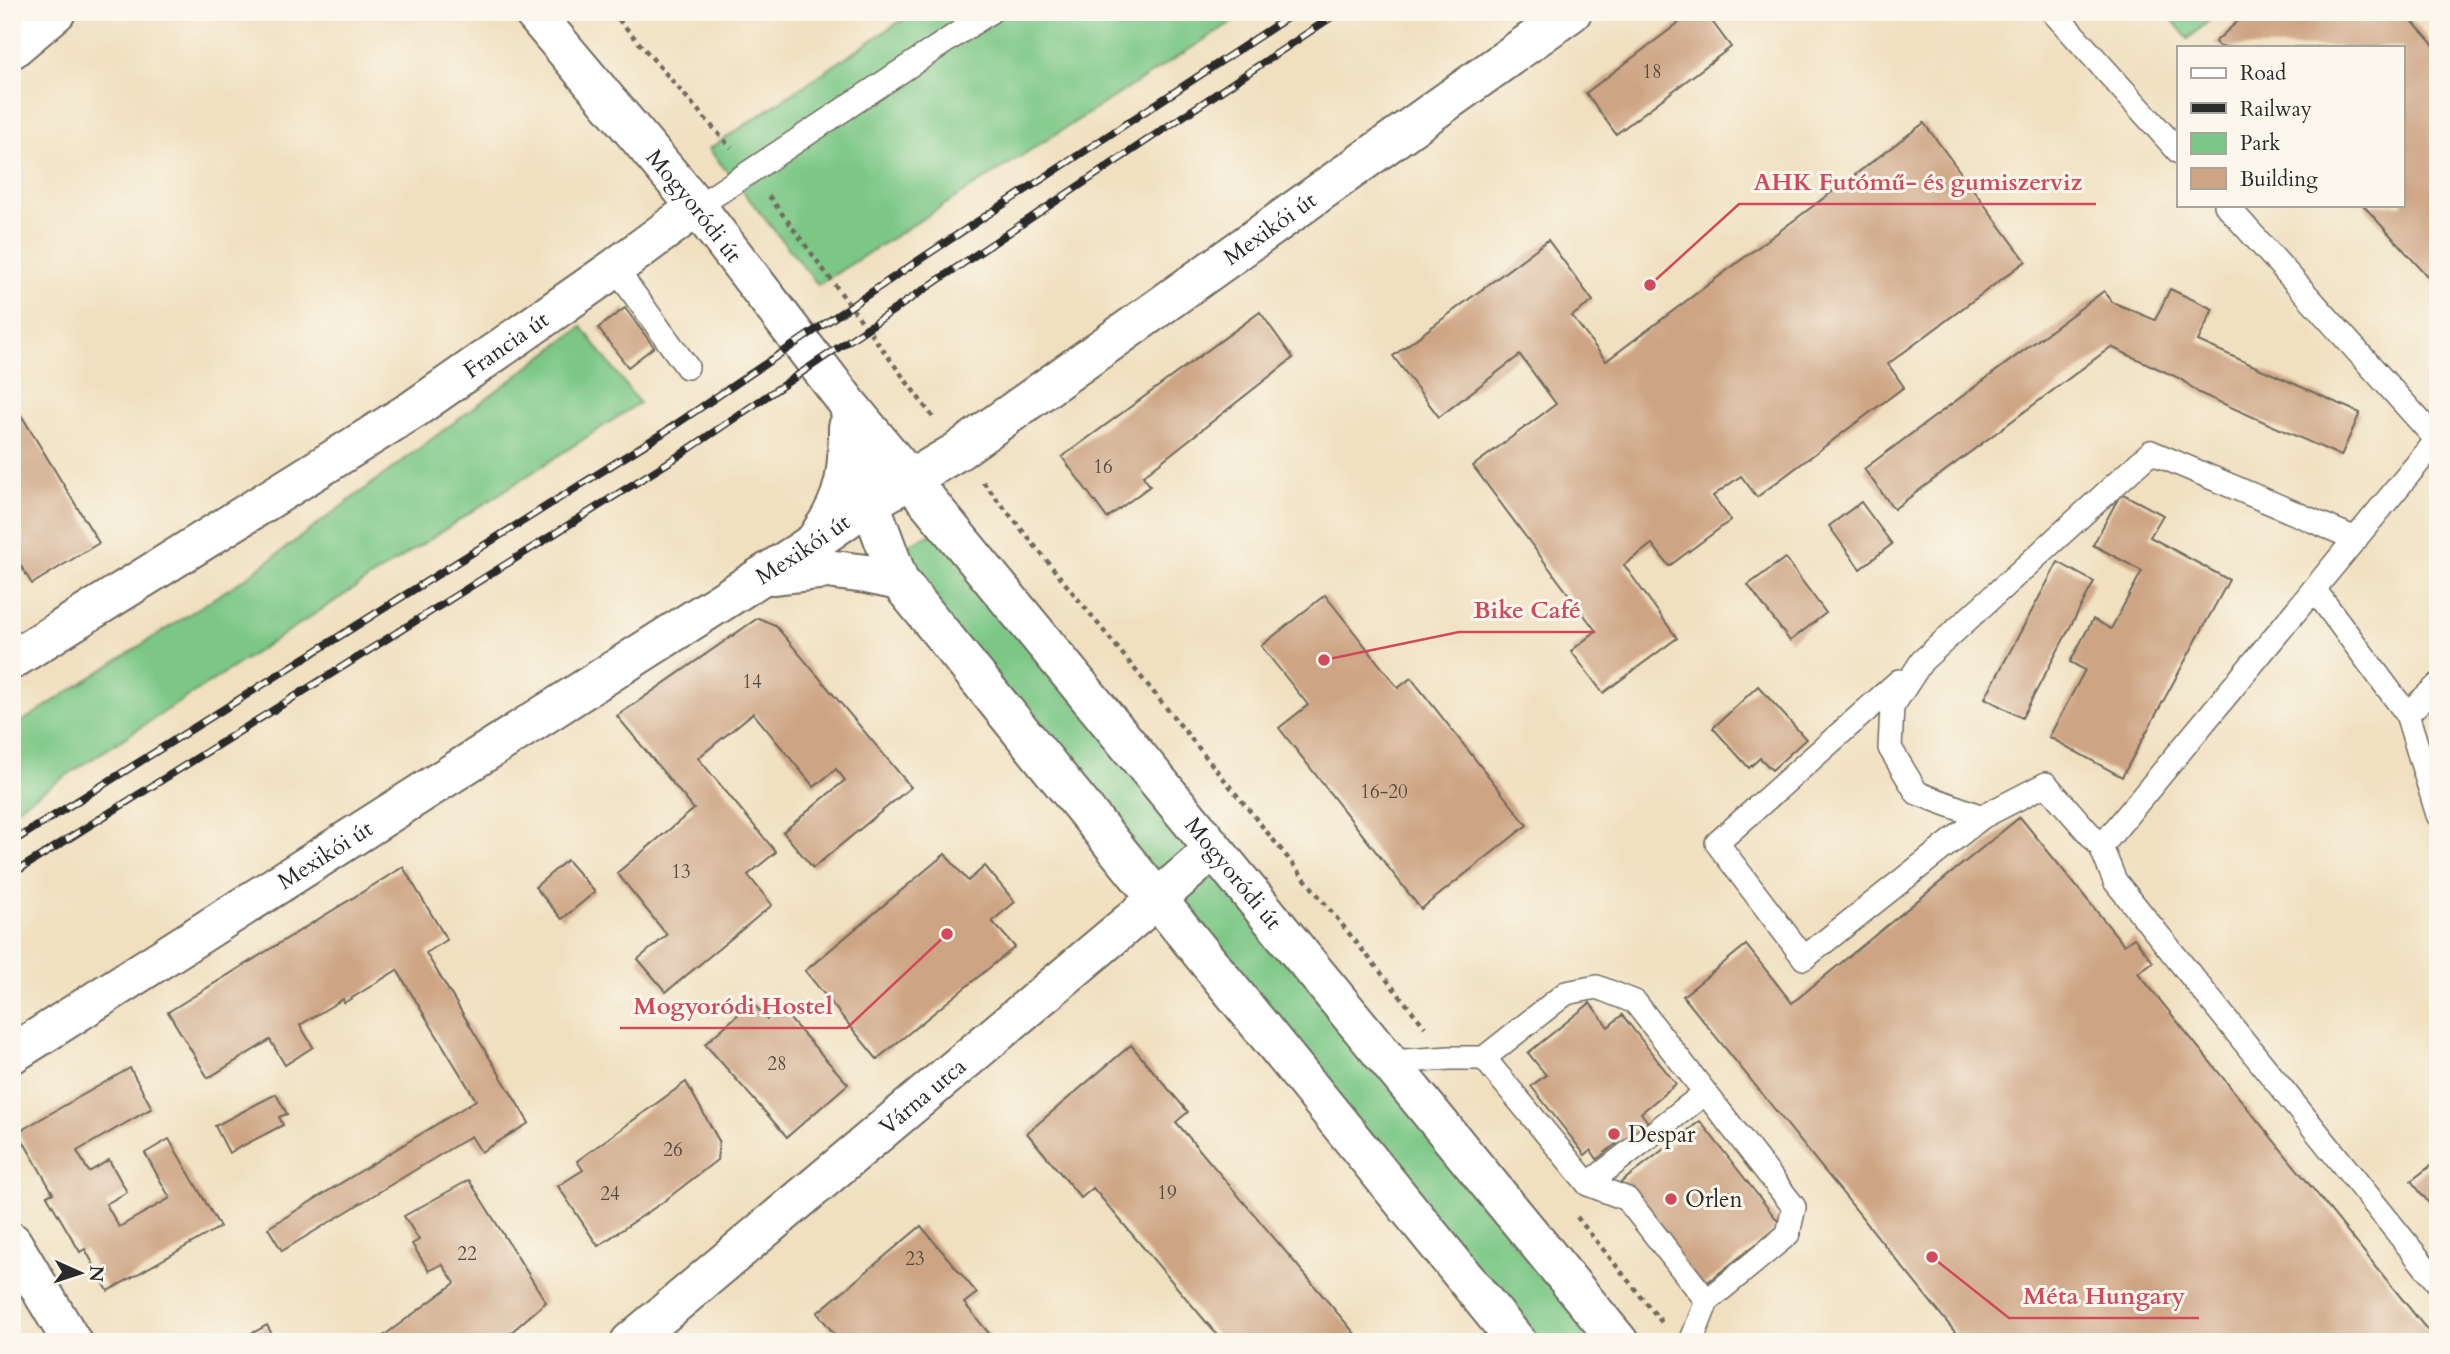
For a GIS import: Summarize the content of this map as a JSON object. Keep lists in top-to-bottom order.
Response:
{
  "streets": {
    "street": [
      "Mogyoródi út",
      "Mexikói út",
      "Francia út",
      "Várna utca"
    ]
  },
  "crossings": [
    ["Mogyoródi út", "Mexikói út"],
    ["Mogyoródi út", "Francia út"],
    ["Mogyoródi út", "Várna utca"]
  ],
  "places": [
    "AHK Futómű- és gumiszerviz",
    "Bike Café",
    "Mogyoródi Hostel",
    "Despar",
    "Orlen",
    "Méta Hungary"
  ],
  "house_numbers": [
    "18",
    "16",
    "14",
    "16-20",
    "13",
    "28",
    "26",
    "19",
    "24",
    "22",
    "23"
  ],
  "legend": [
    "Road",
    "Railway",
    "Park",
    "Building"
  ],
  "north": "right"
}
